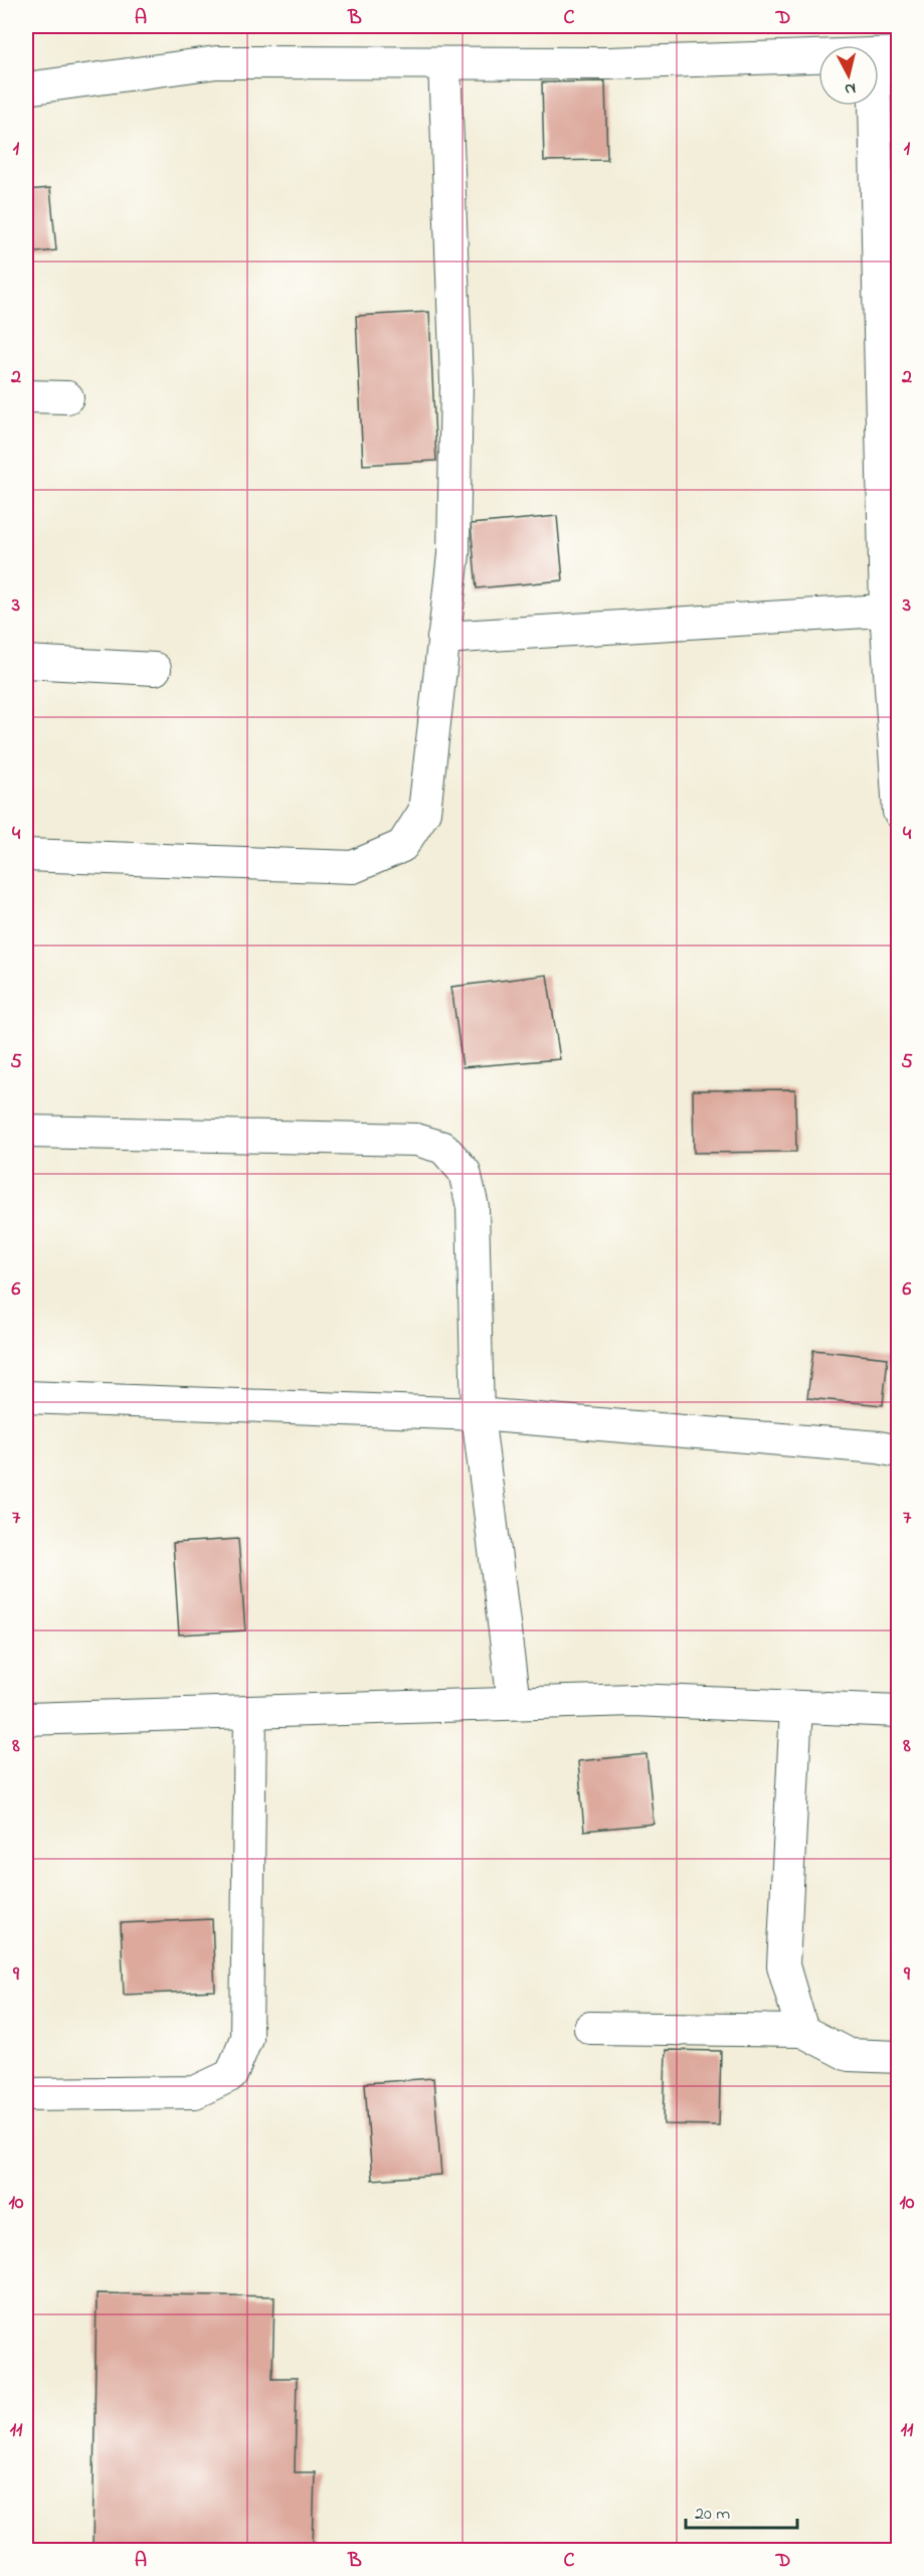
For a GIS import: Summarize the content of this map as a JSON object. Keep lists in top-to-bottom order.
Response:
{
  "scale_bar": "20 m",
  "north": "bottom",
  "grid": {
    "columns": [
      "A",
      "B",
      "C",
      "D"
    ],
    "rows": [
      "1",
      "2",
      "3",
      "4",
      "5",
      "6",
      "7",
      "8",
      "9",
      "10",
      "11"
    ]
  }
}
